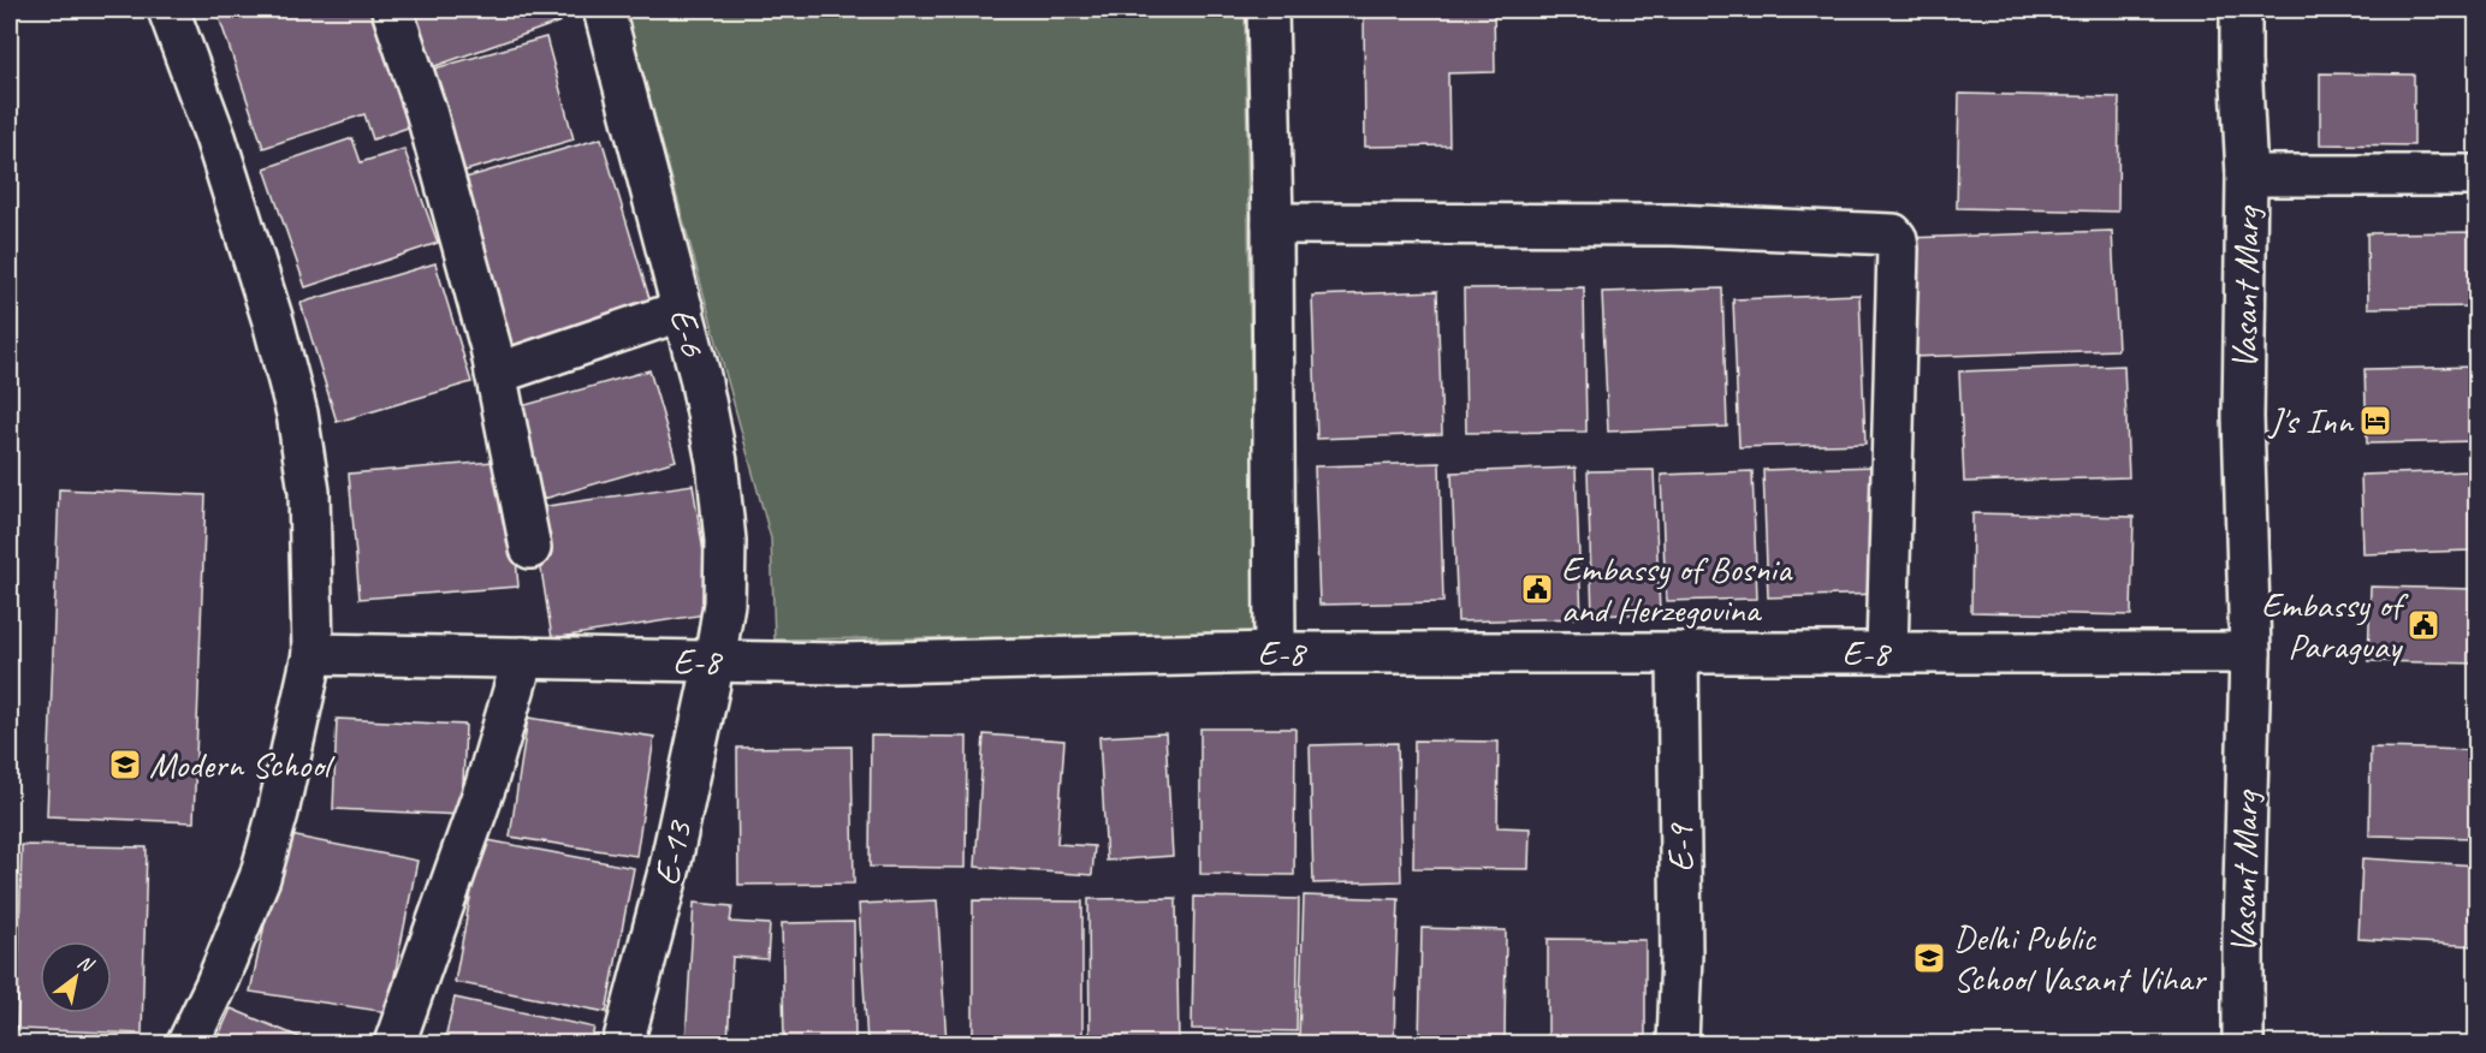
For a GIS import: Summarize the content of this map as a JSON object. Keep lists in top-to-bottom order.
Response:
{
  "streets": {
    "street": [
      "Vasant Marg",
      "E-6",
      "E-8",
      "E-9",
      "E-13"
    ]
  },
  "crossings": [
    ["Vasant Marg", "E-8"],
    ["E-6", "E-8"],
    ["E-6", "E-13"],
    ["E-8", "E-9"],
    ["E-8", "E-13"]
  ],
  "places": {
    "hotel": ["J's Inn"],
    "public building": ["Embassy of Bosnia and Herzegovina", "Embassy of Paraguay"],
    "school or university": ["Modern School", "Delhi Public School Vasant Vihar"]
  },
  "north": "top right"
}
